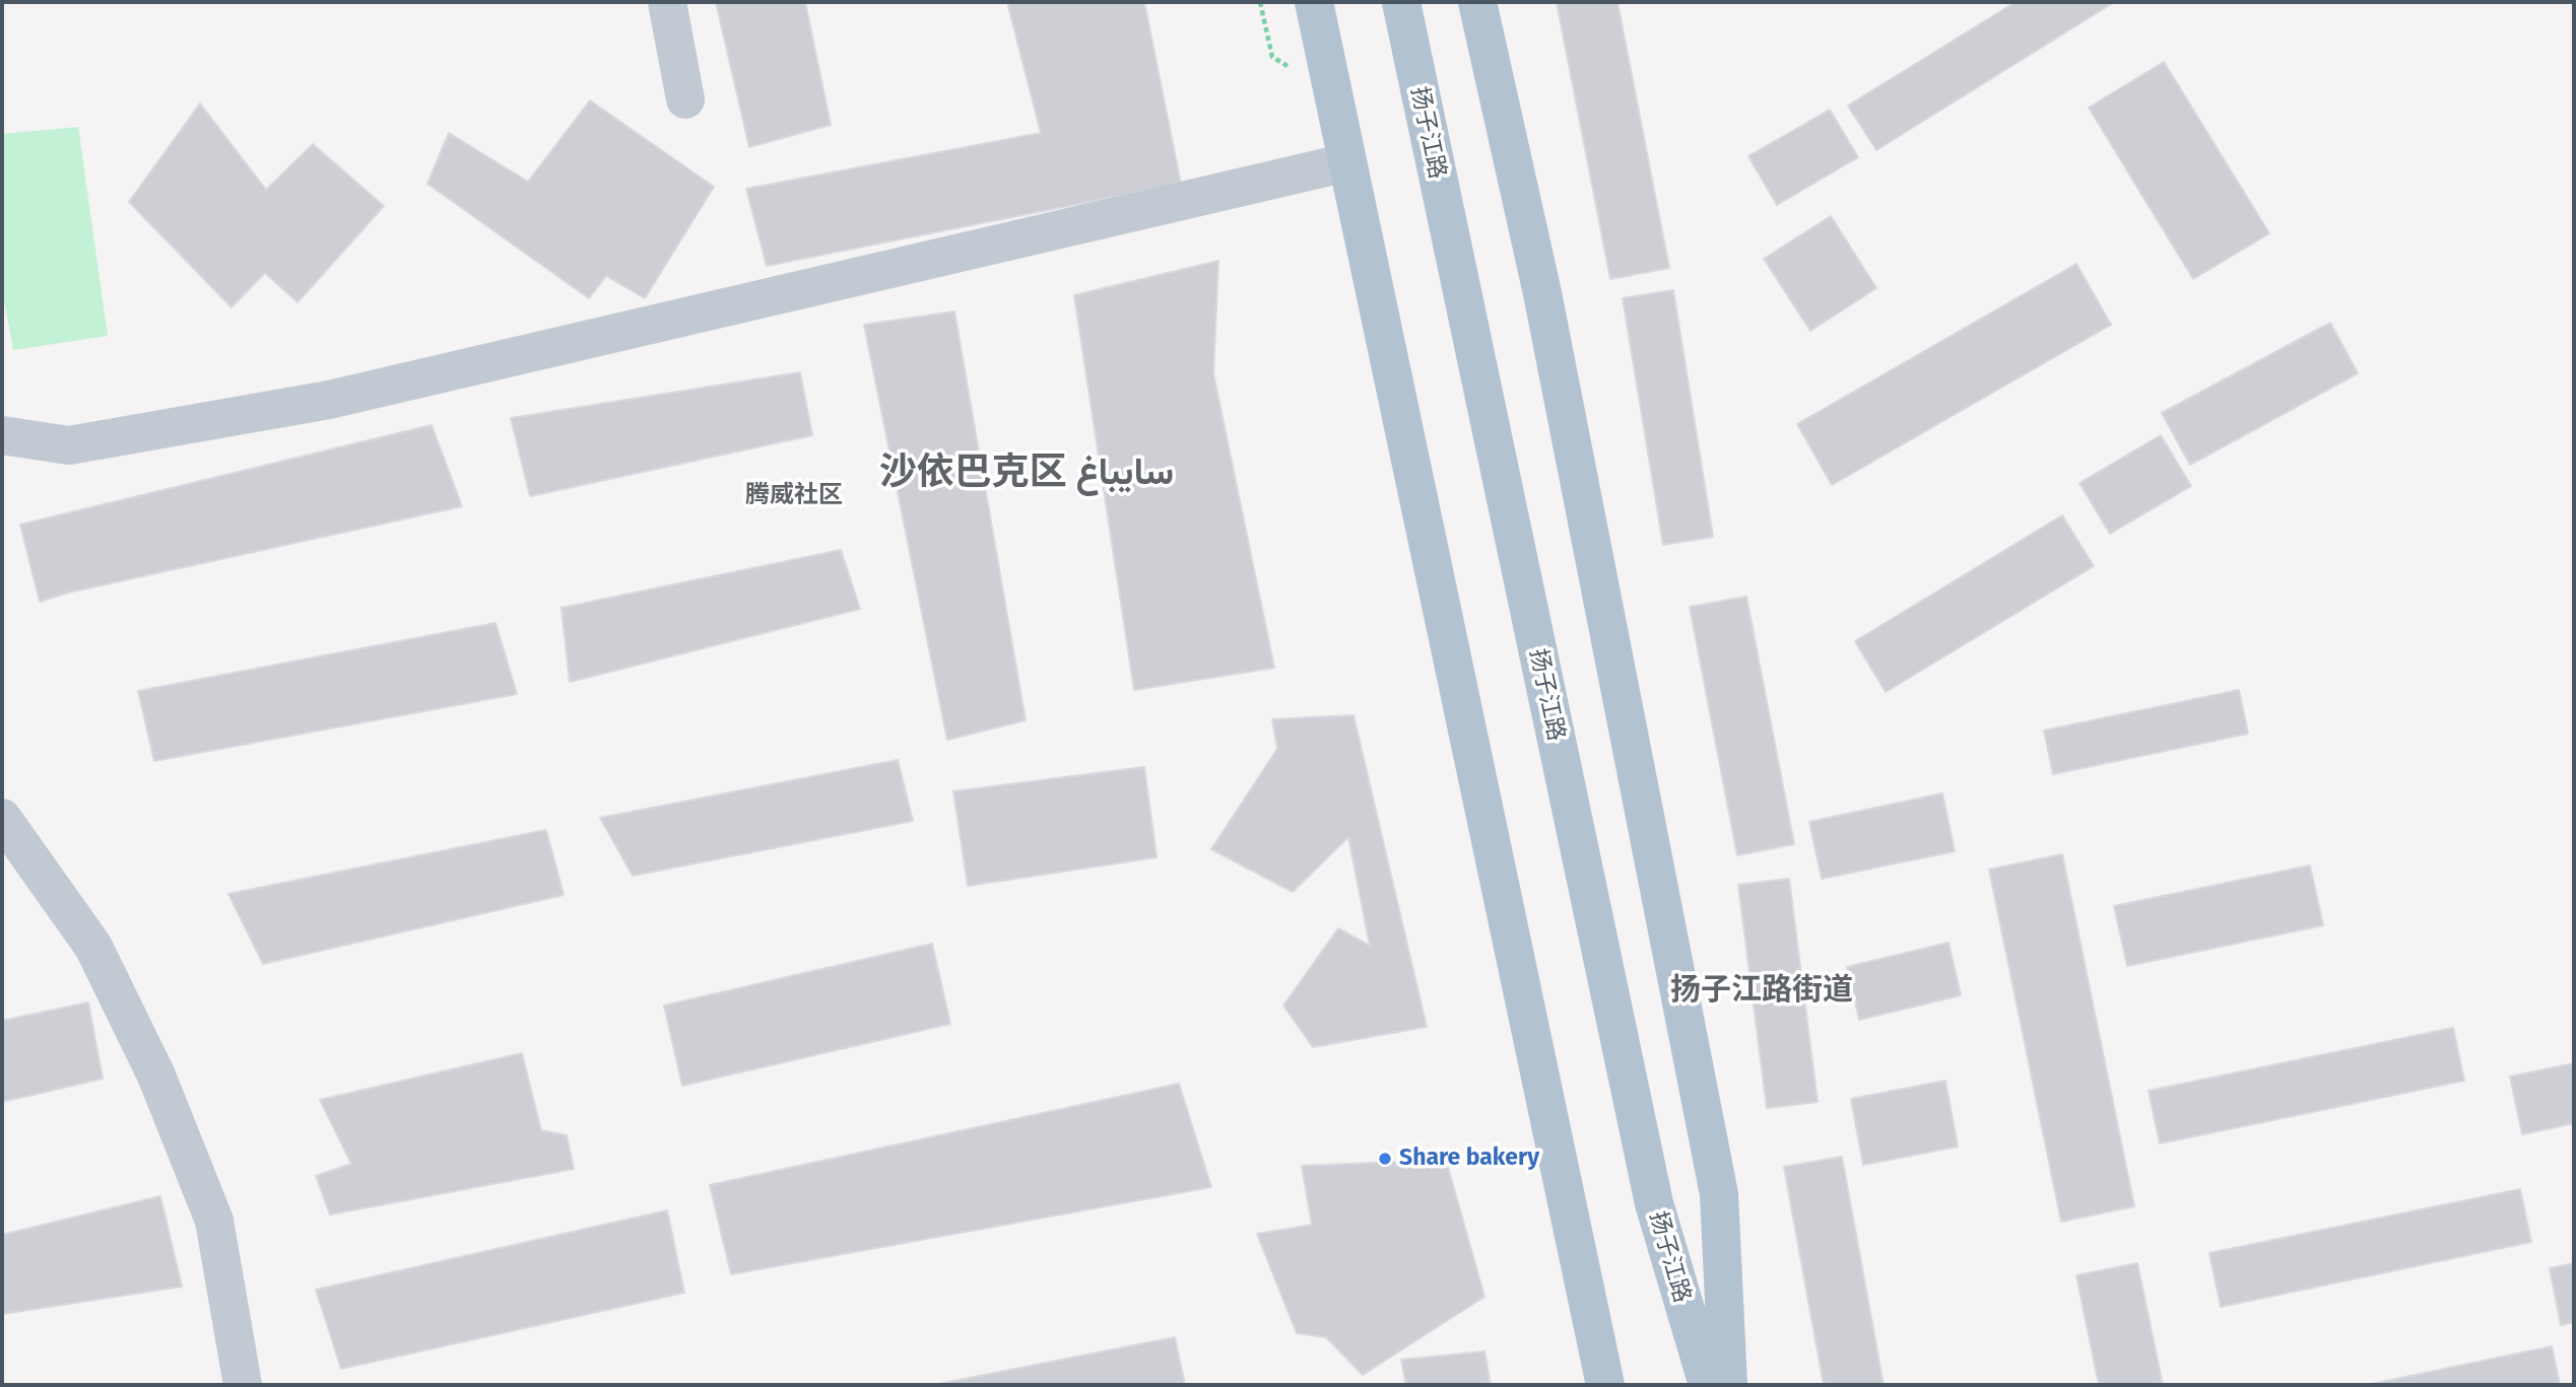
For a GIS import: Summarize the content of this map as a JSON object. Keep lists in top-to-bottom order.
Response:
{
  "streets": {
    "main road": ["扬子江路"]
  },
  "districts": ["沙依巴克区 سايباغ", "腾威社区", "扬子江路街道"],
  "places": ["Share bakery"]
}
